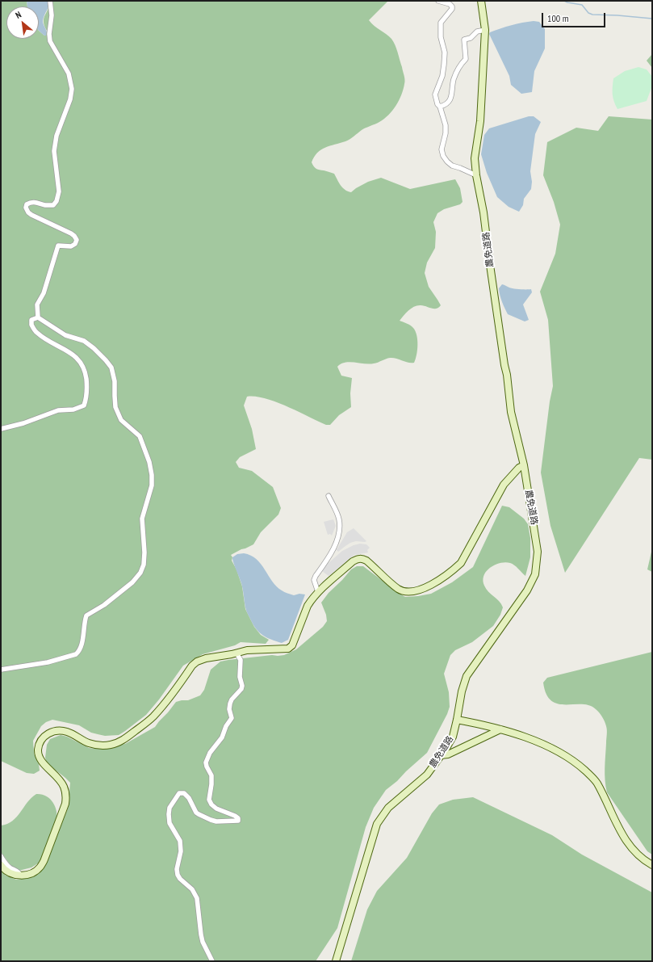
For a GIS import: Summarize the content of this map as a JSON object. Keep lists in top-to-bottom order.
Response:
{
  "streets": {
    "street": ["農免道路"]
  },
  "scale_bar": "100 m",
  "north": "top left"
}
